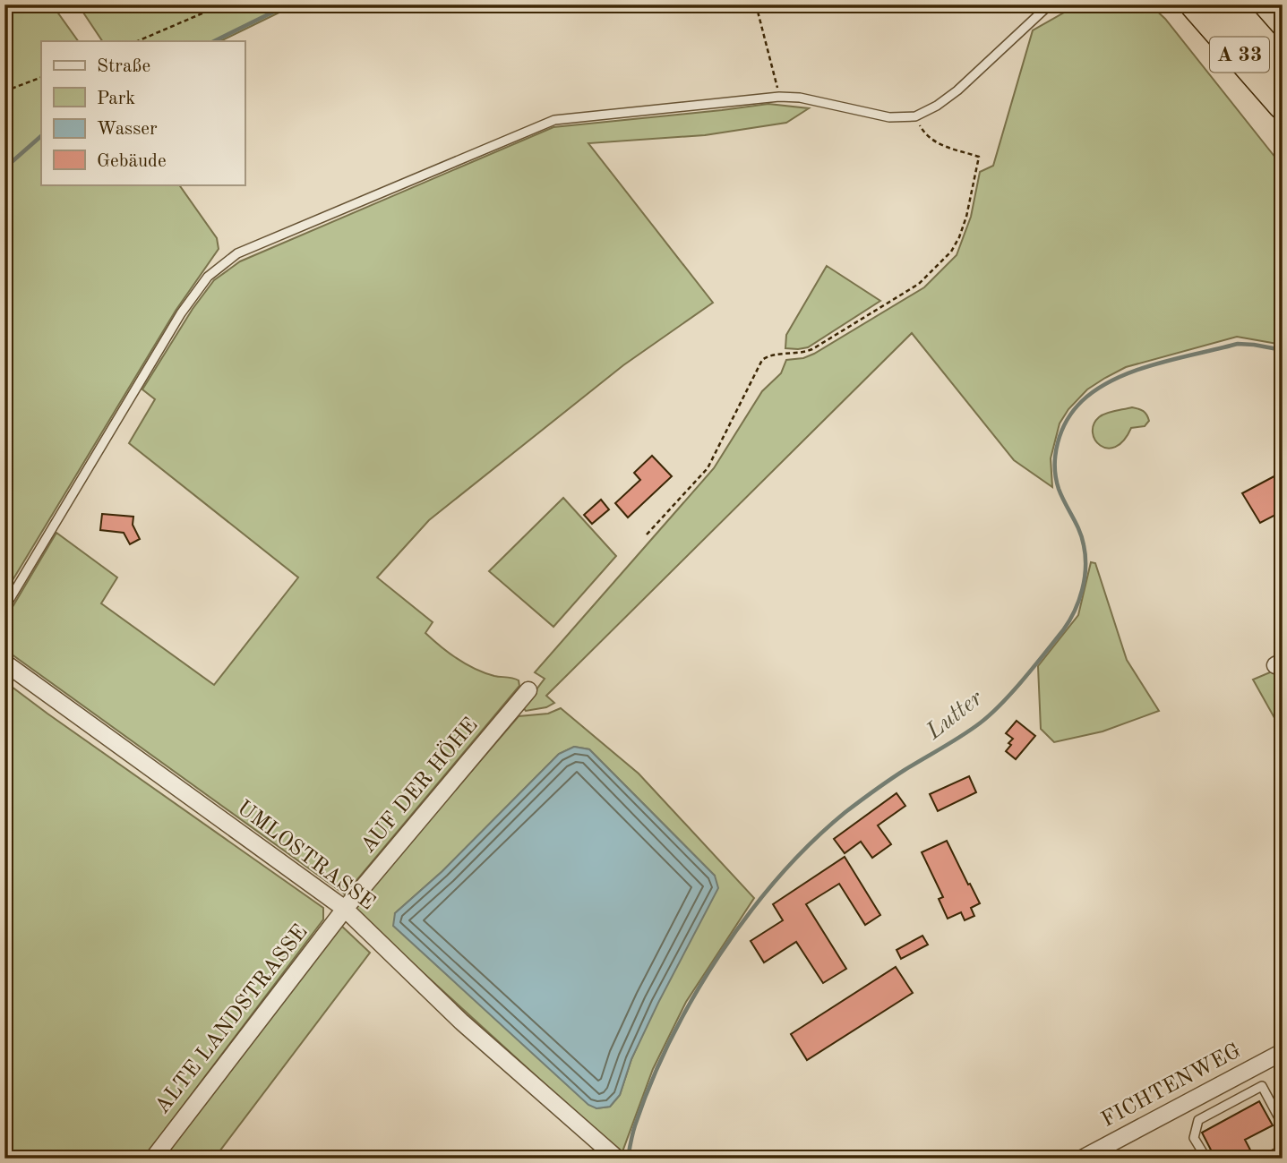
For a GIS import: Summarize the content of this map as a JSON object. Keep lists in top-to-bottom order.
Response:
{
  "streets": {
    "highway": ["A 33"],
    "street": [
      "AUF DER HÖHE",
      "UMLOSTRASSE",
      "ALTE LANDSTRASSE",
      "FICHTENWEG"
    ]
  },
  "crossings": [
    ["AUF DER HÖHE", "UMLOSTRASSE"],
    ["AUF DER HÖHE", "ALTE LANDSTRASSE"],
    ["UMLOSTRASSE", "ALTE LANDSTRASSE"]
  ],
  "water": ["Lutter"],
  "legend": [
    "Straße",
    "Park",
    "Wasser",
    "Gebäude"
  ]
}
